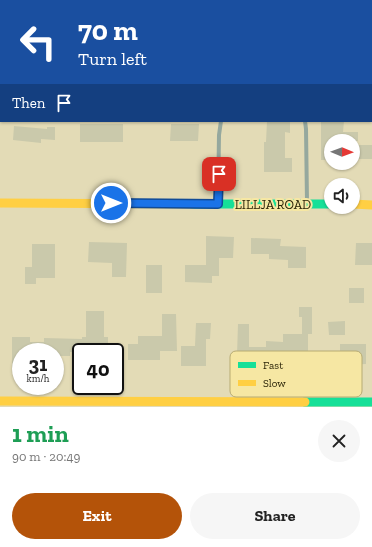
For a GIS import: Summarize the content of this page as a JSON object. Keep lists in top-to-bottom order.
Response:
{
  "streets": {
    "street": ["LILLJA ROAD"]
  },
  "legend": ["Fast", "Slow"],
  "north": "right",
  "page": {
    "turn": ["70 m", "Turn left"],
    "then": "Then",
    "speed": "31 km/h",
    "limit": "40",
    "heading": ["1 min", "90 m · 20:49"],
    "buttons": ["Exit", "Share"]
  }
}
